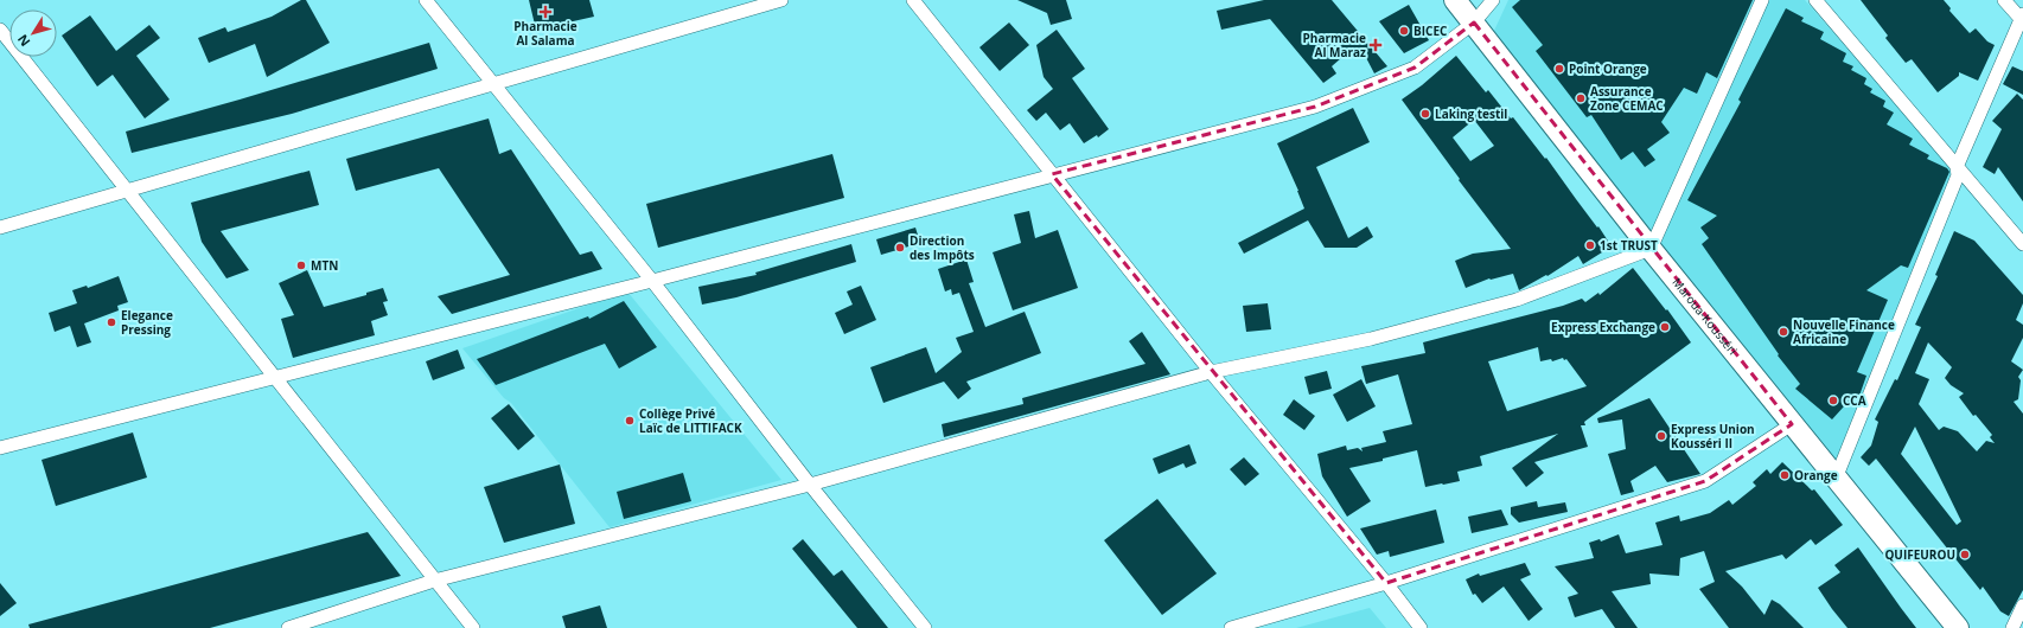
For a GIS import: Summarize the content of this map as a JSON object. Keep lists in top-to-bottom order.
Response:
{
  "streets": {
    "highway": ["Maroua-Kousséri"]
  },
  "places": {
    "health": ["Pharmacie Al Salama", "Pharmacie Al Maraz"],
    "other": [
      "BICEC",
      "Point Orange",
      "Assurance Zone CEMAC",
      "Laking testil",
      "1st TRUST",
      "Direction des Impôts",
      "MTN",
      "Elegance Pressing",
      "Express Exchange",
      "Nouvelle Finance Africaine",
      "CCA",
      "Collège Privé Laïc de LITTIFACK",
      "Express Union Kousséri II",
      "Orange",
      "QUIFEUROU"
    ]
  },
  "north": "bottom left"
}
